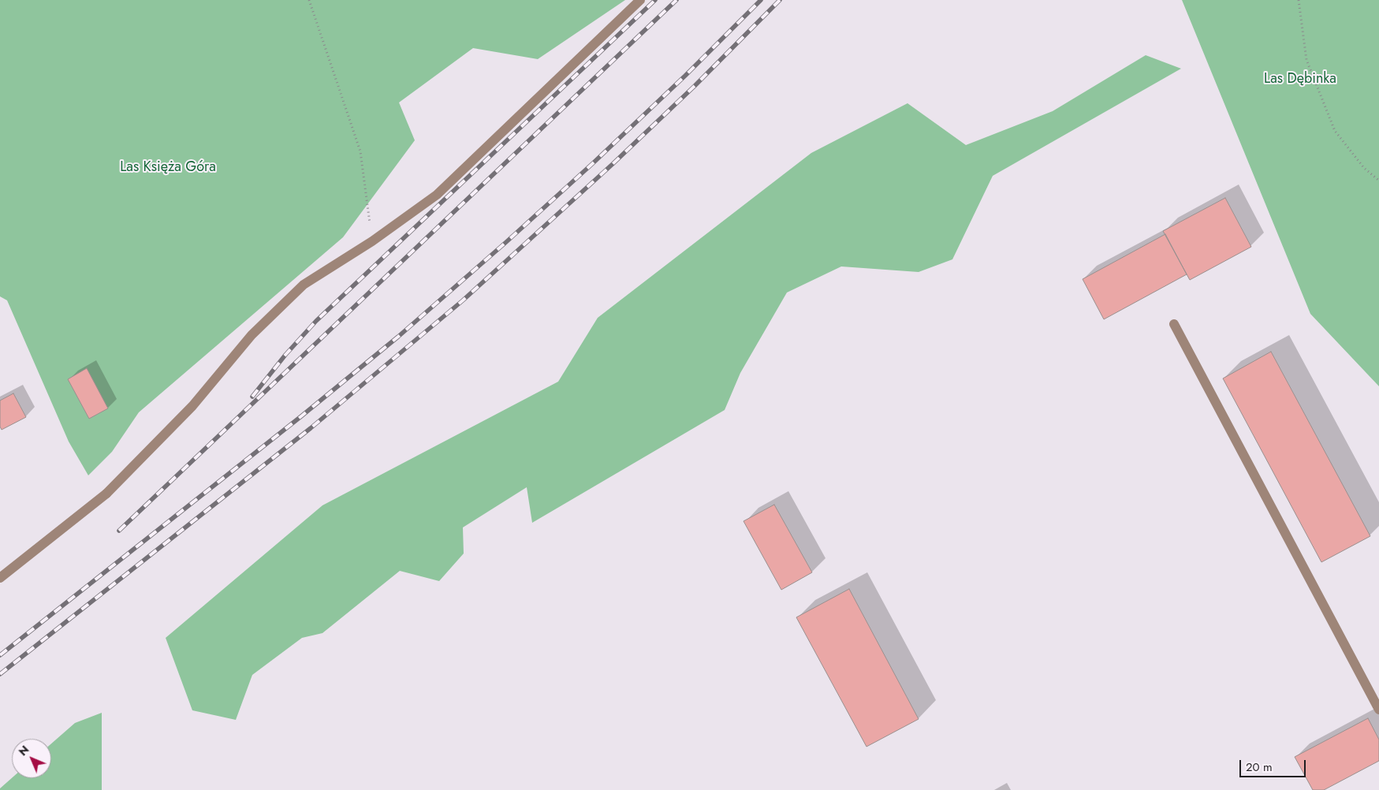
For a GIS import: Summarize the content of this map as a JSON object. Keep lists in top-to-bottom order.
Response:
{
  "parks": ["Las Dębinka", "Las Księża Góra"],
  "scale_bar": "20 m",
  "north": "top left"
}
